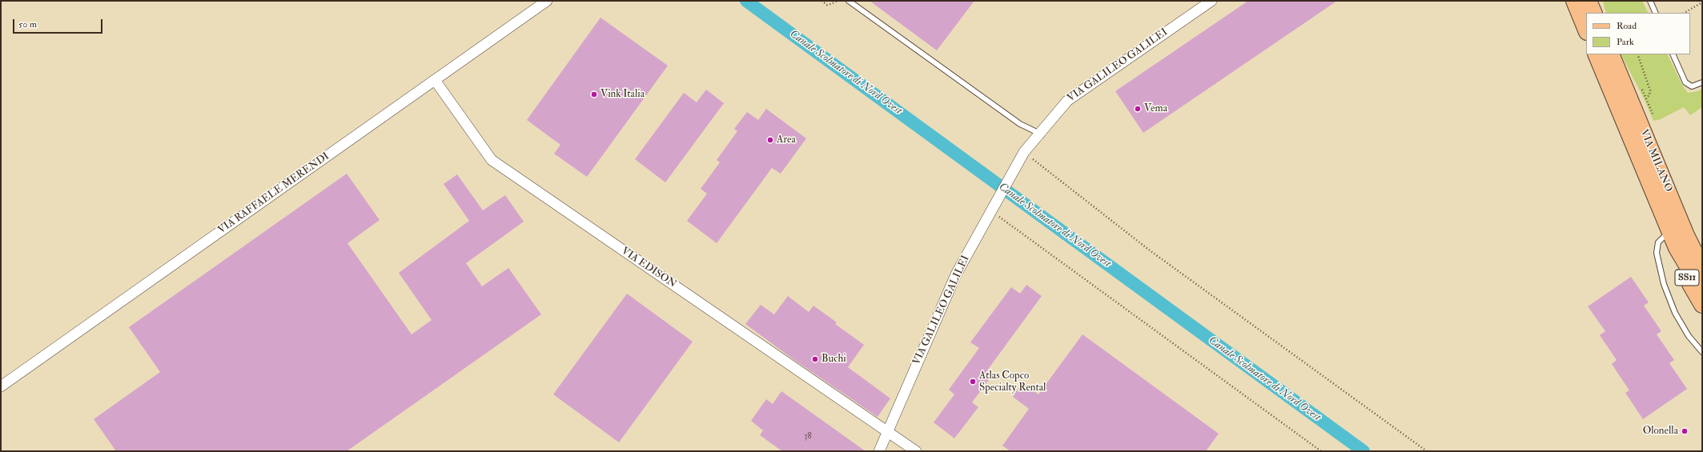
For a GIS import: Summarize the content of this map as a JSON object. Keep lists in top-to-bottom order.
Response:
{
  "streets": {
    "main road": ["VIA MILANO", "SS11"],
    "street": ["VIA GALILEO GALILEI", "VIA RAFFAELE MERENDI", "VIA EDISON"]
  },
  "crossings": [
    ["VIA GALILEO GALILEI", "VIA EDISON"],
    ["VIA RAFFAELE MERENDI", "VIA EDISON"]
  ],
  "water": ["Canale Scolmatore di Nord Ovest"],
  "places": [
    "Vink Italia",
    "Vema",
    "Area",
    "Buchi",
    "Atlas Copco Specialty Rental",
    "Olonella"
  ],
  "house_numbers": ["38"],
  "legend": ["Road", "Park"],
  "scale_bar": "50 m"
}
